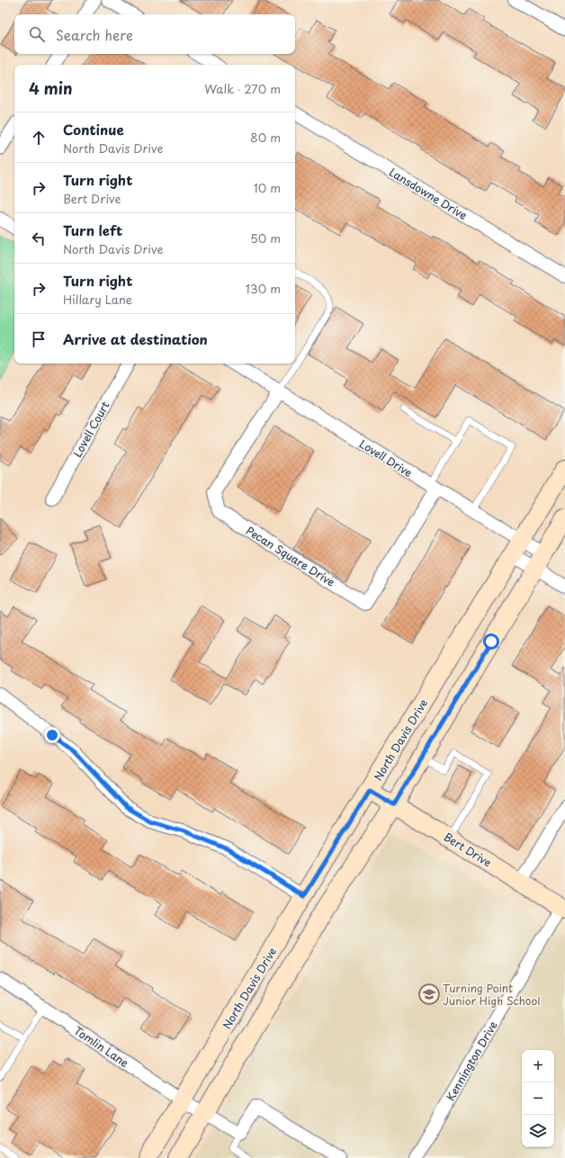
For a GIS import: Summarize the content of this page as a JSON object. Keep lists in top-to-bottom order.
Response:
{
  "streets": {
    "street": [
      "Lansdowne Drive",
      "Lovell Court",
      "Lovell Drive",
      "Pecan Square Drive",
      "North Davis Drive",
      "Bert Drive",
      "Tomlin Lane",
      "Kennington Drive"
    ]
  },
  "crossings": [
    ["Lovell Drive", "Pecan Square Drive"],
    ["Lovell Drive", "North Davis Drive"],
    ["North Davis Drive", "Bert Drive"],
    ["North Davis Drive", "Tomlin Lane"],
    ["Bert Drive", "Kennington Drive"]
  ],
  "places": {
    "school or university": ["Turning Point Junior High School"]
  },
  "page": {
    "search": "Search here",
    "heading": ["4 min", "Walk · 270 m"],
    "list": [
      ["Continue", "North Davis Drive", "80 m"],
      ["Turn right", "Bert Drive", "10 m"],
      ["Turn left", "North Davis Drive", "50 m"],
      ["Turn right", "Hillary Lane", "130 m"],
      "Arrive at destination"
    ],
    "map_buttons": ["+", "−"]
  }
}
